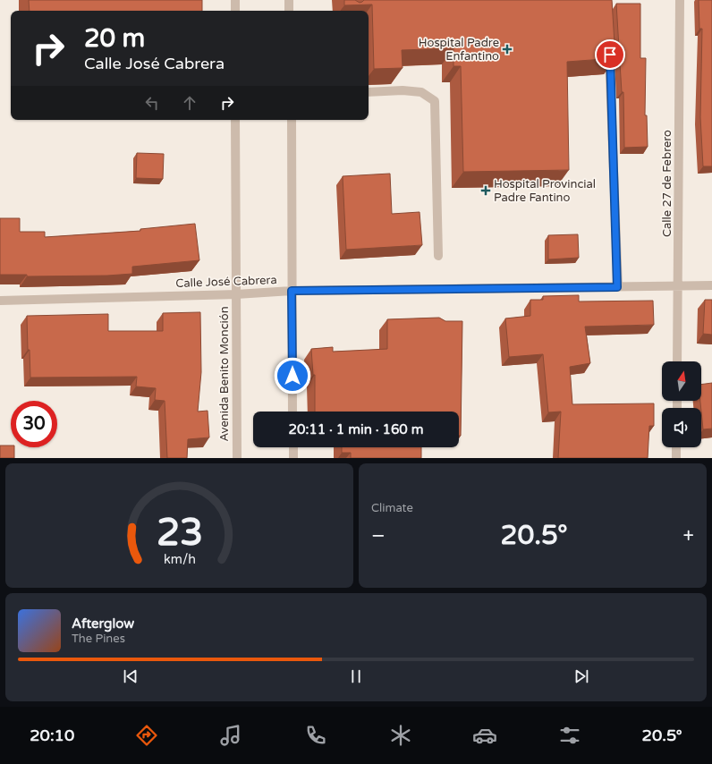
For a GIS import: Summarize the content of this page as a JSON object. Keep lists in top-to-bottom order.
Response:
{
  "streets": {
    "street": ["Calle 27 de Febrero", "Calle José Cabrera", "Avenida Benito Monción"]
  },
  "crossings": [
    ["Calle 27 de Febrero", "Calle José Cabrera"],
    ["Calle José Cabrera", "Avenida Benito Monción"]
  ],
  "places": {
    "health": ["Hospital Padre Enfantino", "Hospital Provincial Padre Fantino"]
  },
  "north": "top",
  "page": {
    "turn": ["20 m", "Calle José Cabrera"],
    "limit": "30",
    "trip": "20:11 · 1 min · 160 m",
    "tile": "Climate",
    "heat": ["−", "20.5°", "+"],
    "song": ["Afterglow", "The Pines"],
    "tabs": ["20:10", "20.5°"],
    "gauge": ["23", "km/h"]
  }
}
